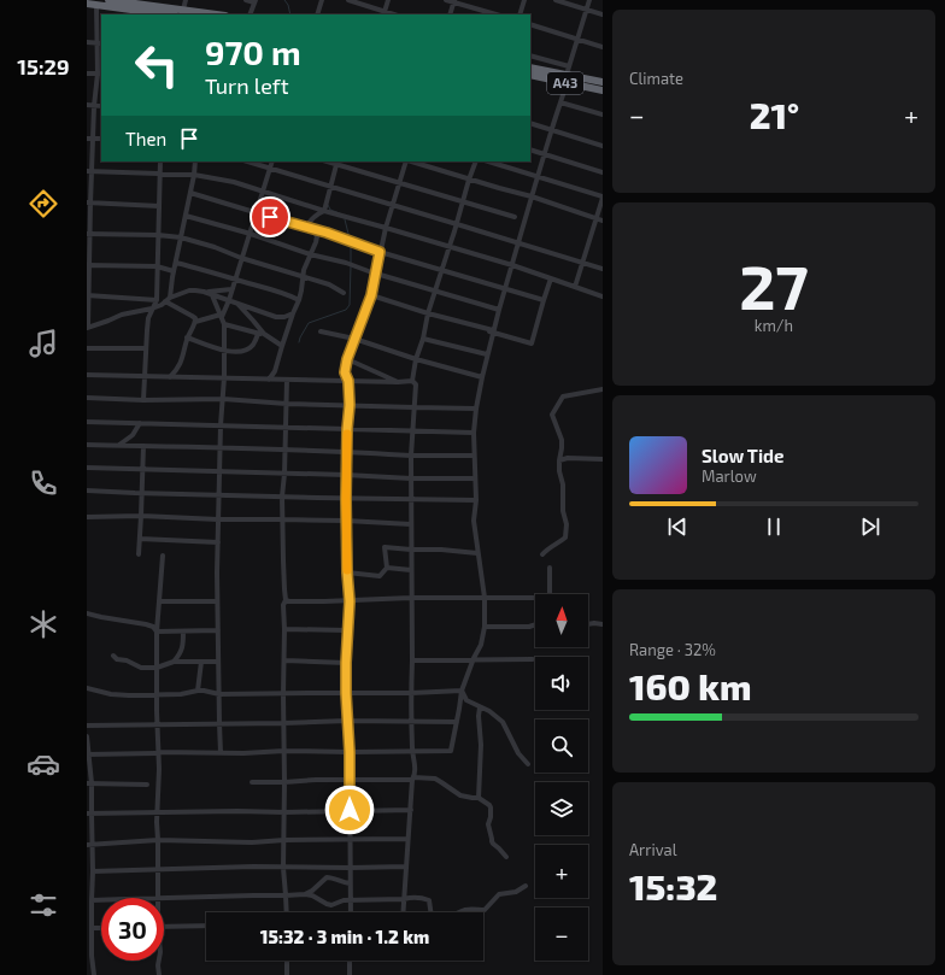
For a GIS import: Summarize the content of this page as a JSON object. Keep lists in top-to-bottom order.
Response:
{
  "streets": {
    "highway": ["A43"]
  },
  "north": "top",
  "page": {
    "tabs": "15:29",
    "tile": [
      "Climate",
      ["27", "km/h"],
      ["Range · 32%", "160 km"],
      ["Arrival", "15:32"]
    ],
    "turn": ["970 m", "Turn left"],
    "heat": ["−", "21°", "+"],
    "then": "Then",
    "song": ["Slow Tide", "Marlow"],
    "map_buttons": ["+", "−"],
    "limit": "30",
    "trip": "15:32 · 3 min · 1.2 km"
  }
}
